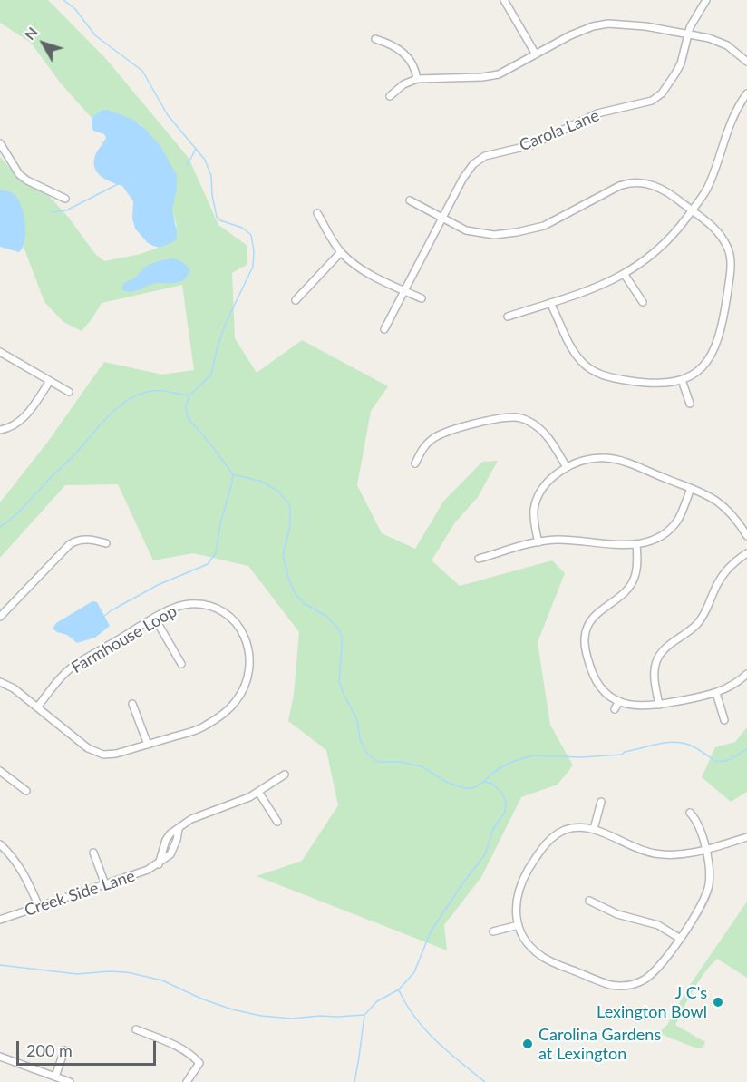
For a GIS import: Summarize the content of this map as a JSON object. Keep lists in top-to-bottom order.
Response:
{
  "streets": {
    "street": ["Carola Lane", "Farmhouse Loop", "Creek Side Lane"]
  },
  "places": ["J C's Lexington Bowl", "Carolina Gardens at Lexington"],
  "scale_bar": "200 m",
  "north": "top left"
}
